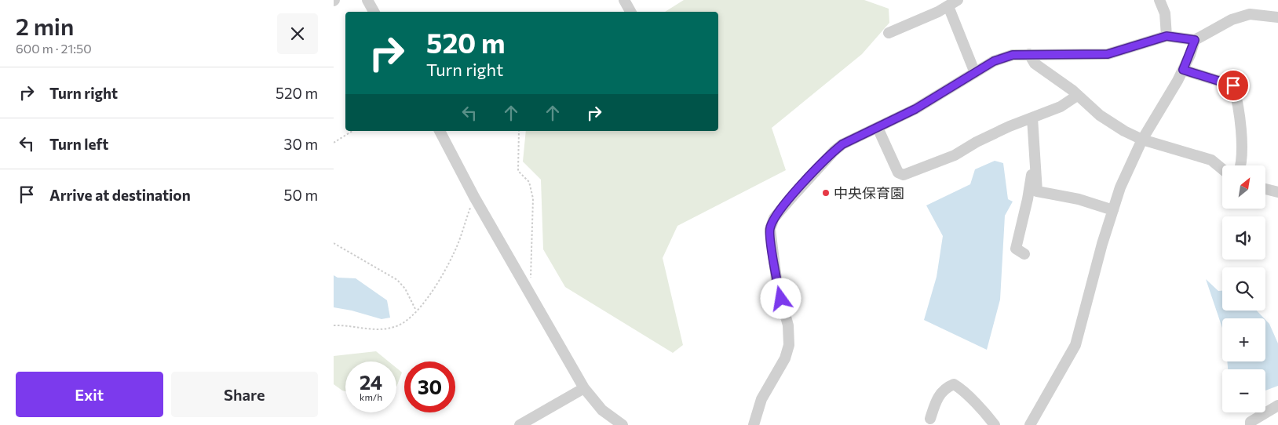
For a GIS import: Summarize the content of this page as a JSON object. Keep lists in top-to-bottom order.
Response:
{
  "places": ["中央保育園"],
  "north": "top right",
  "page": {
    "heading": ["2 min", "600 m · 21:50"],
    "turn": ["520 m", "Turn right"],
    "list": [
      {
        "name": "Turn right",
        "value": "520 m"
      },
      {
        "name": "Turn left",
        "value": "30 m"
      },
      {
        "name": "Arrive at destination",
        "value": "50 m"
      }
    ],
    "map_buttons": ["+", "−"],
    "speed": "24 km/h",
    "limit": "30",
    "buttons": ["Exit", "Share"]
  }
}
